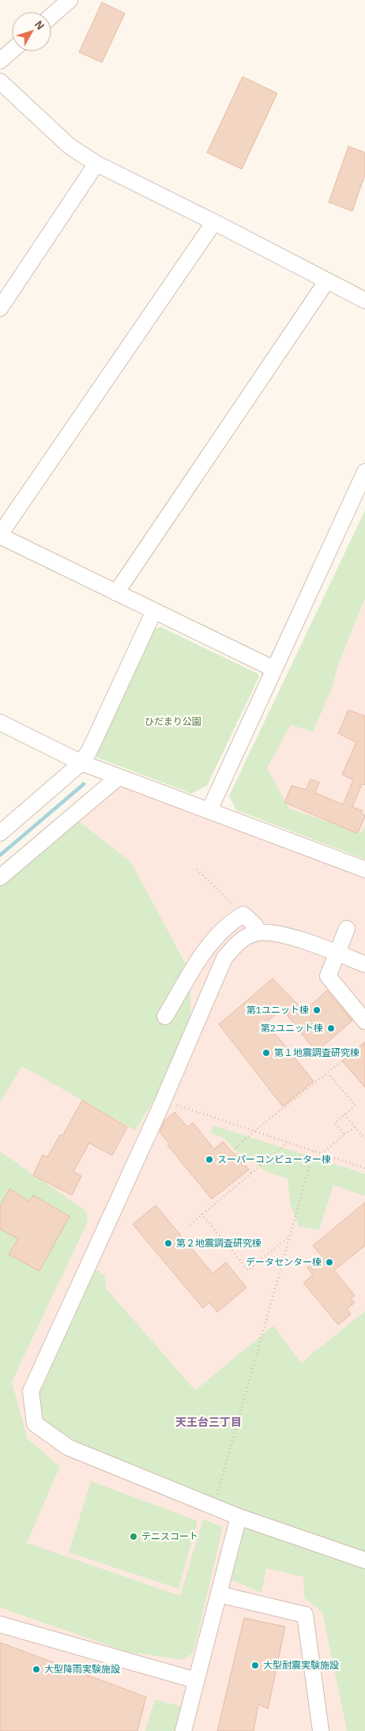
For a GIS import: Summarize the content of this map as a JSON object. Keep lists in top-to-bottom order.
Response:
{
  "districts": ["天王台三丁目"],
  "parks": ["ひだまり公園"],
  "places": [
    "第1ユニット棟",
    "第2ユニット棟",
    "第１地震調査研究棟",
    "スーパーコンピューター棟",
    "第２地震調査研究棟",
    "データセンター棟",
    "テニスコート",
    "大型耐震実験施設",
    "大型降雨実験施設"
  ],
  "north": "top right"
}
